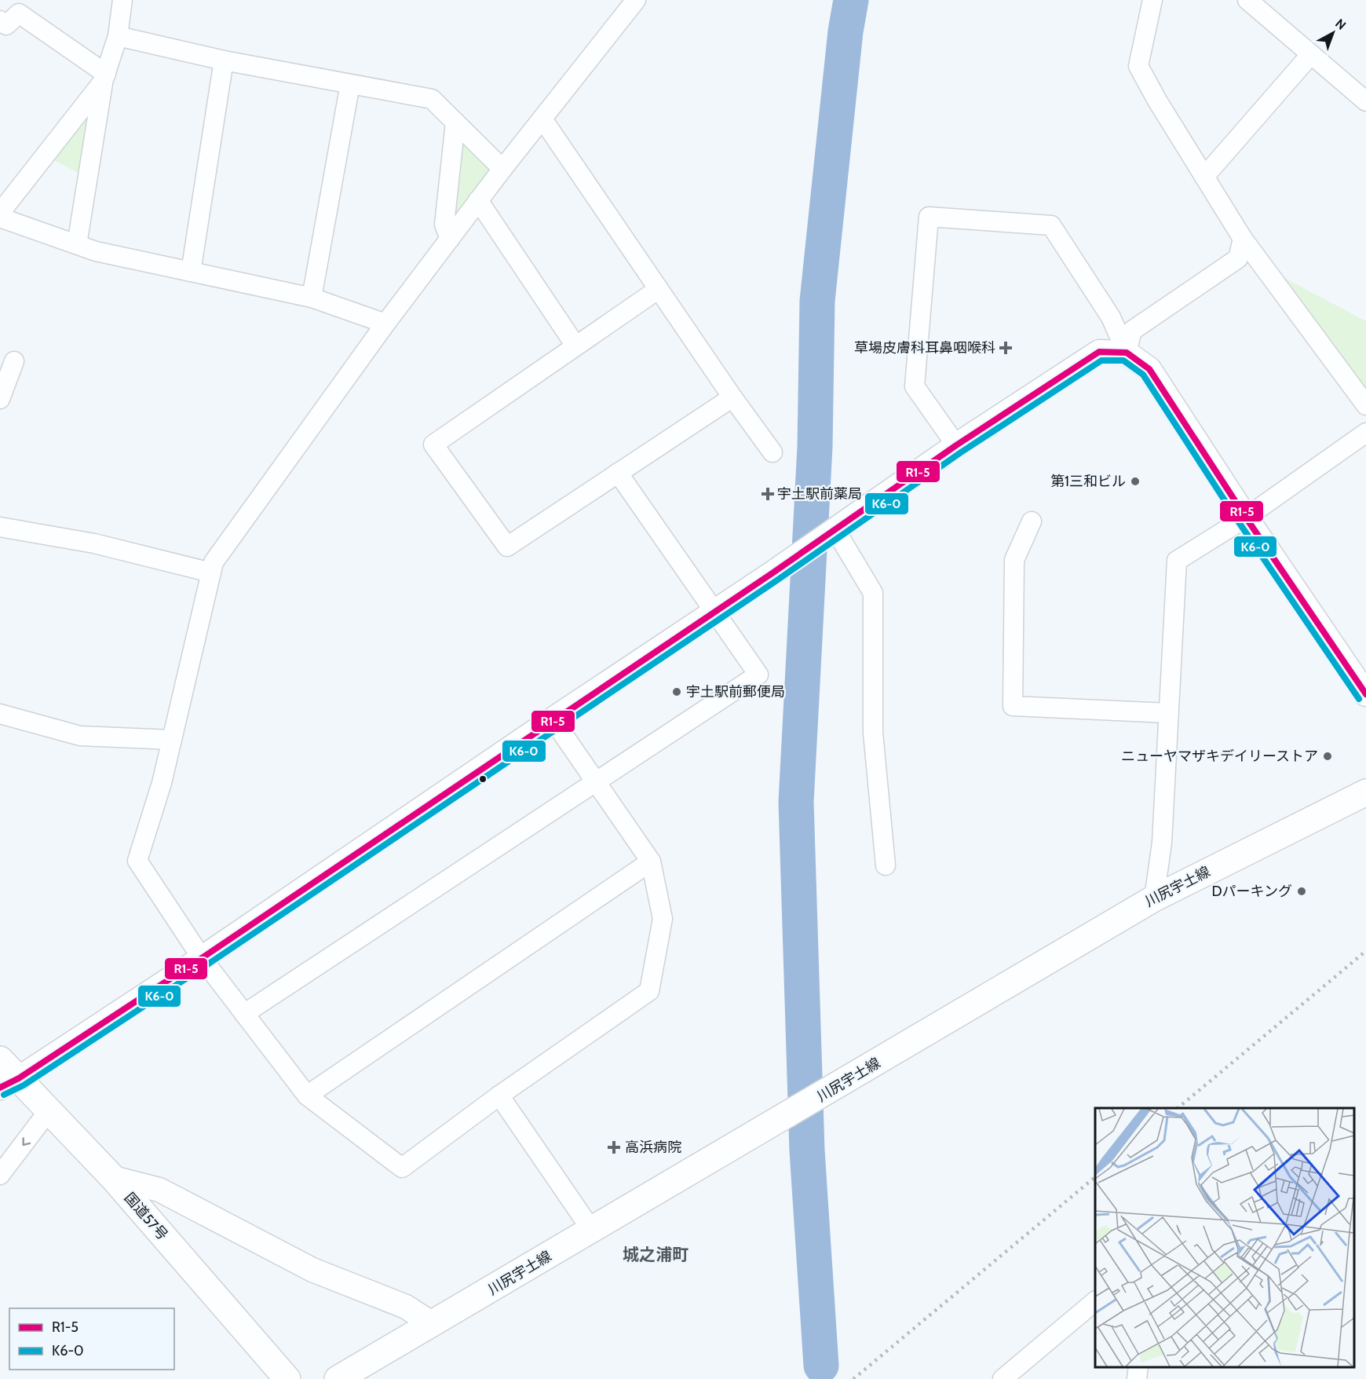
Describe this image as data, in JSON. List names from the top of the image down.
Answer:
{
  "streets": {
    "main road": ["川尻宇土線", "国道57号"]
  },
  "districts": ["城之浦町"],
  "places": {
    "health": ["草場皮膚科耳鼻咽喉科", "宇土駅前薬局", "高浜病院"],
    "other": [
      "第1三和ビル",
      "宇土駅前郵便局",
      "ニューヤマザキデイリーストア",
      "Dパーキング"
    ]
  },
  "lines": ["transit line R1-5", "transit line K6-0"],
  "legend": ["R1-5", "K6-0"],
  "north": "top right"
}
